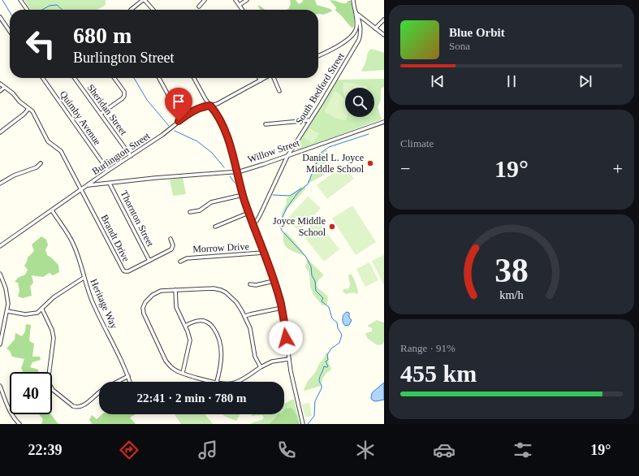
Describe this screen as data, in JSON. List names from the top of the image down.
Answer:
{
  "streets": {
    "street": [
      "South Bedford Street",
      "Sheridan Street",
      "Quimby Avenue",
      "Willow Street",
      "Burlington Street",
      "Thornton Street",
      "Brandt Drive",
      "Morrow Drive",
      "Heritage Way"
    ]
  },
  "crossings": [
    ["South Bedford Street", "Willow Street"],
    ["Sheridan Street", "Burlington Street"],
    ["Quimby Avenue", "Burlington Street"],
    ["Willow Street", "Burlington Street"],
    ["Willow Street", "Thornton Street"],
    ["Burlington Street", "Brandt Drive"],
    ["Burlington Street", "Heritage Way"],
    ["Thornton Street", "Brandt Drive"]
  ],
  "places": ["Daniel L. Joyce Middle School", "Joyce Middle School"],
  "page": {
    "turn": ["680 m", "Burlington Street"],
    "song": ["Blue Orbit", "Sona"],
    "tile": [
      "Climate",
      ["Range · 91%", "455 km"]
    ],
    "heat": ["−", "19°", "+"],
    "limit": "40",
    "trip": "22:41 · 2 min · 780 m",
    "tabs": ["22:39", "19°"],
    "gauge": ["38", "km/h"]
  }
}
